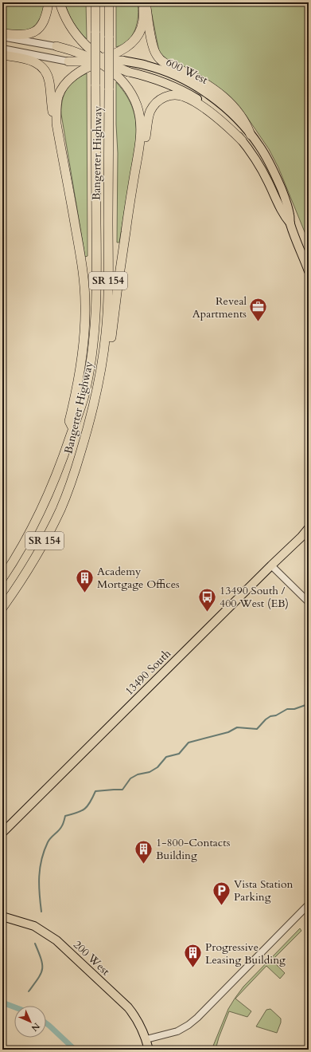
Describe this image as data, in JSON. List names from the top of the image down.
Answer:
{
  "streets": {
    "highway": ["Bangerter Highway", "SR 154"],
    "main road": ["600 West", "13490 South", "200 West"]
  },
  "places": {
    "office": ["Reveal Apartments"],
    "building": ["Academy Mortgage Offices", "1-800-Contacts Building", "Progressive Leasing Building"],
    "bus stop": ["13490 South / 400 West (EB)"],
    "parking": ["Vista Station Parking"]
  },
  "north": "bottom right"
}
